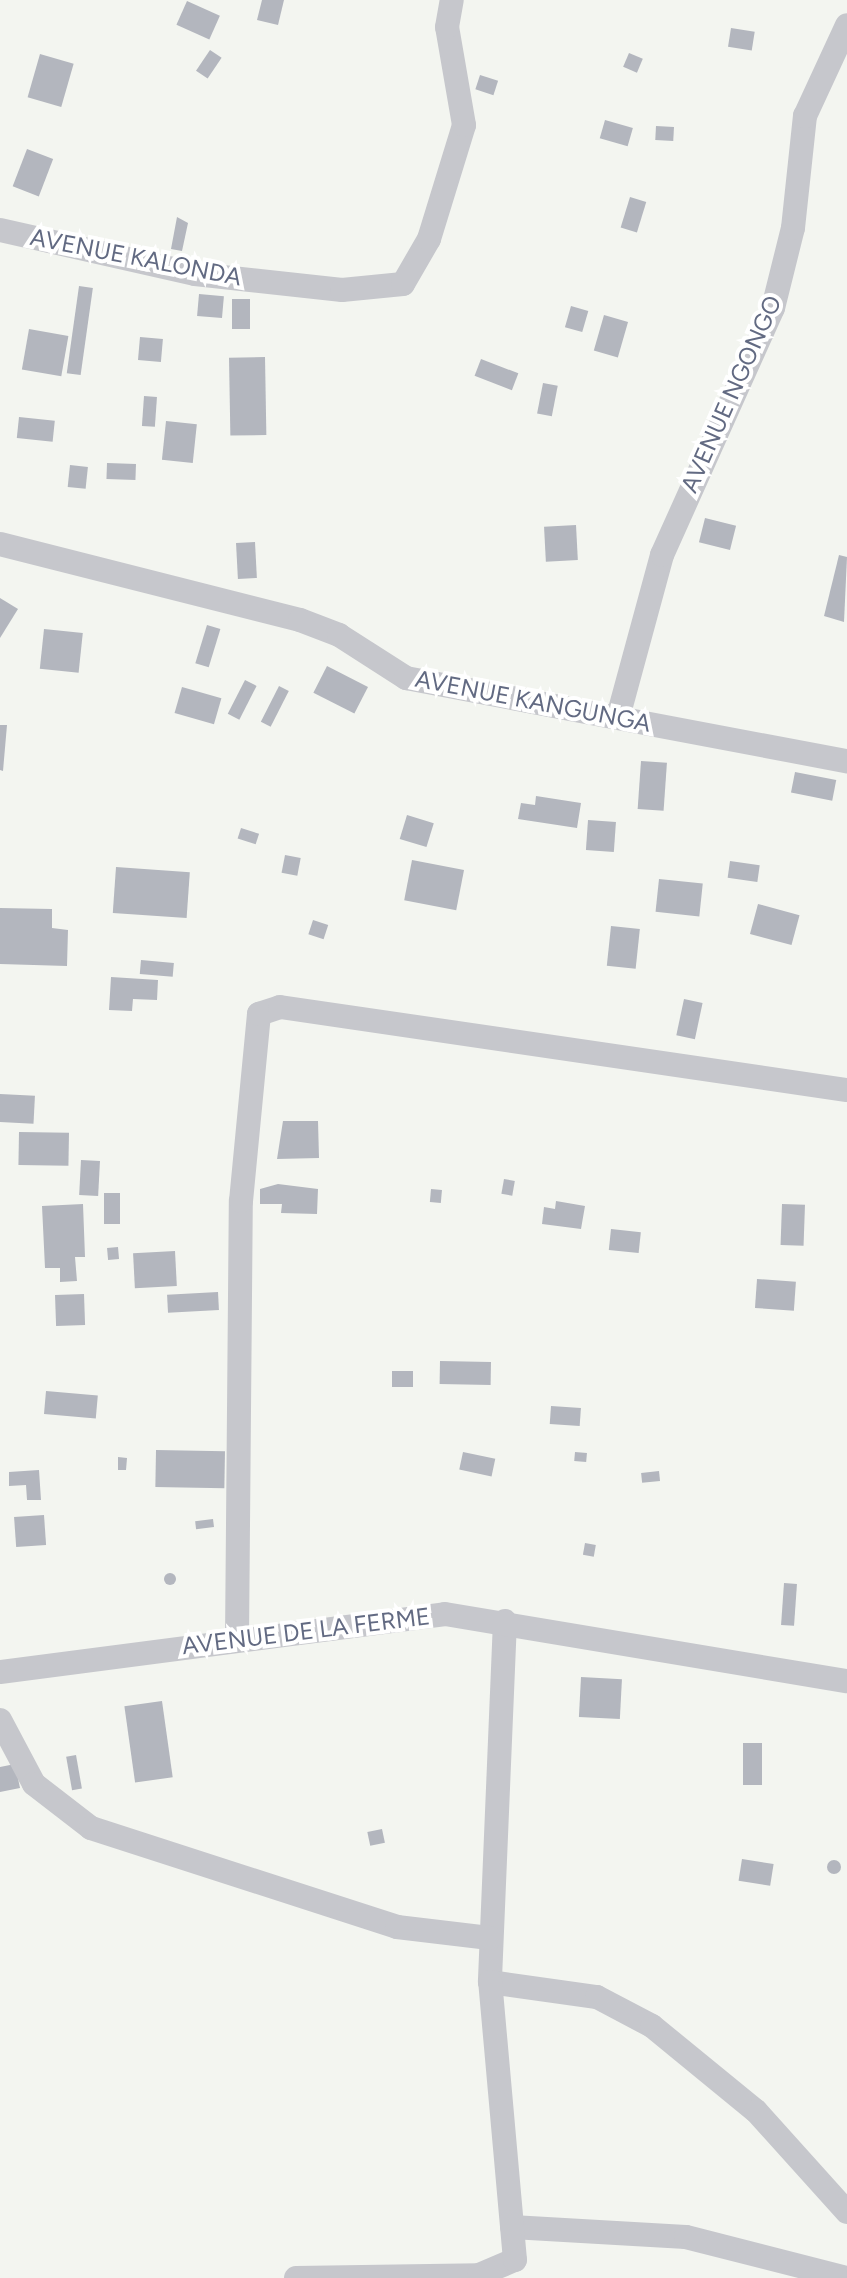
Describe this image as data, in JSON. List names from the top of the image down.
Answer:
{
  "streets": {
    "street": [
      "AVENUE KALONDA",
      "AVENUE NGONGO",
      "AVENUE KANGUNGA",
      "AVENUE DE LA FERME"
    ]
  },
  "crossings": [
    ["AVENUE NGONGO", "AVENUE KANGUNGA"]
  ]
}
